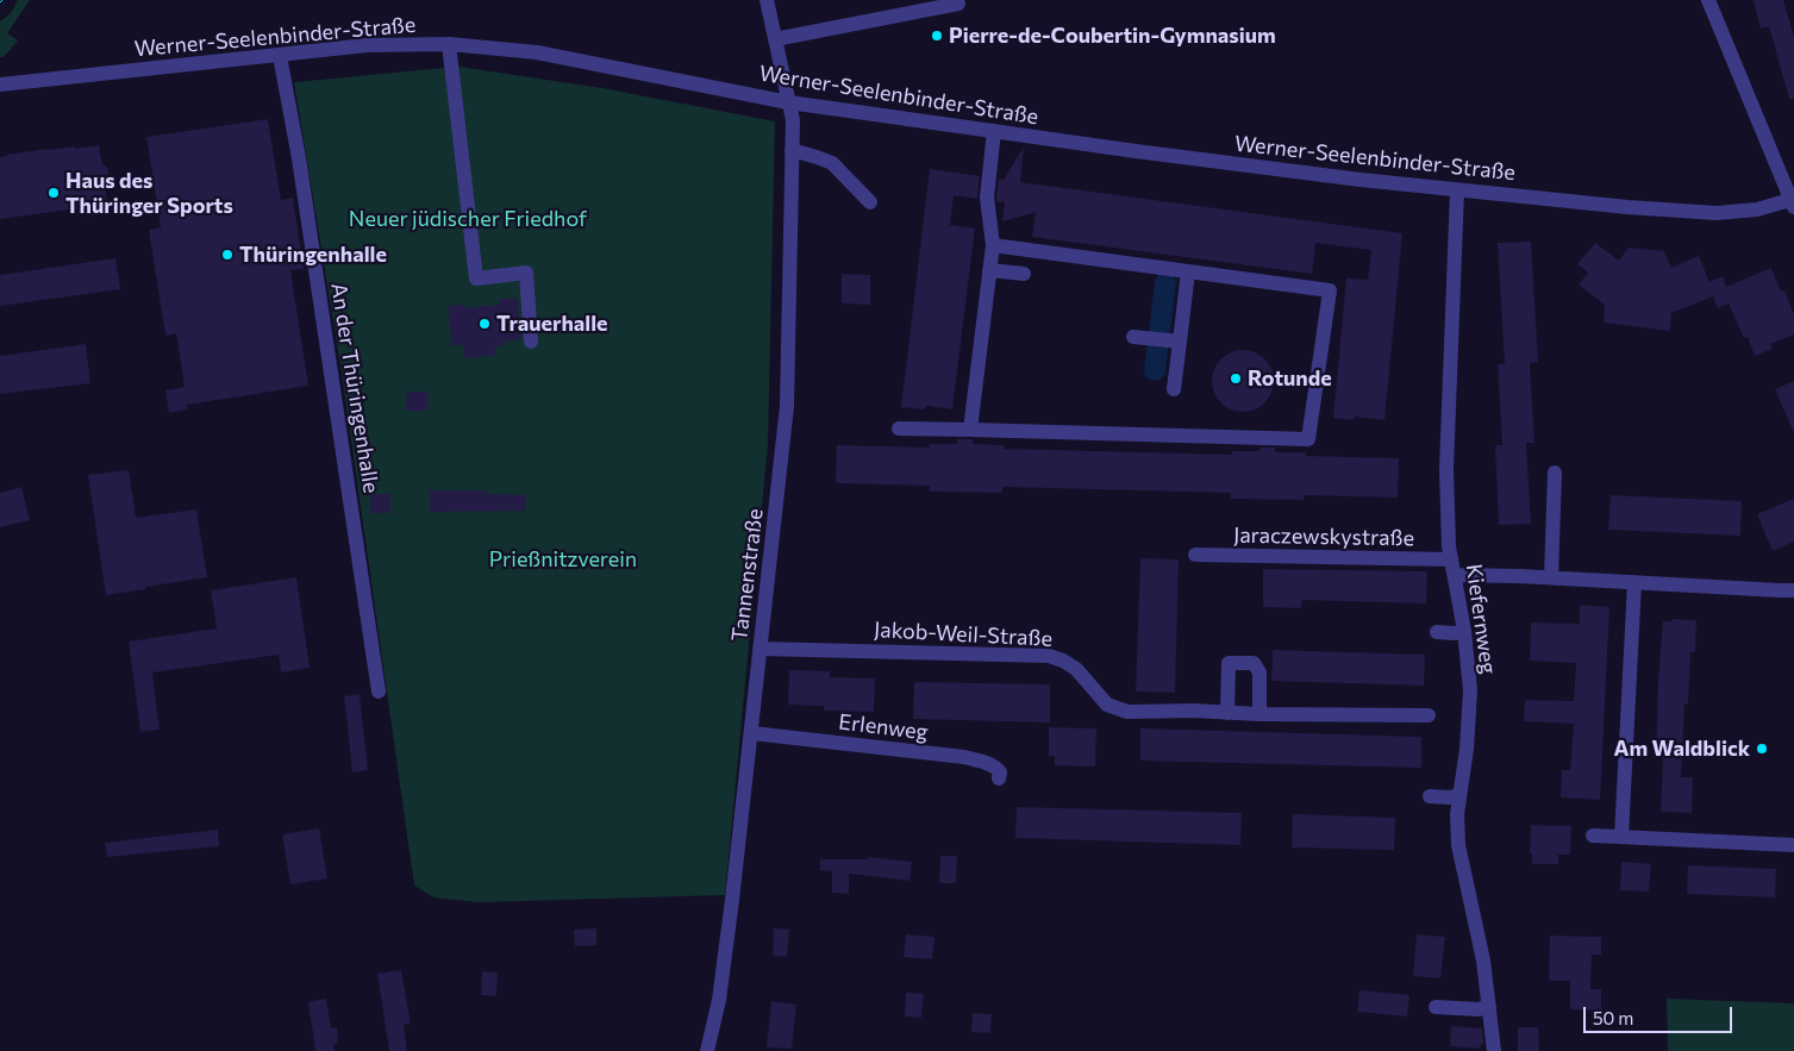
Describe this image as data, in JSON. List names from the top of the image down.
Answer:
{
  "streets": {
    "street": [
      "Werner-Seelenbinder-Straße",
      "An der Thüringenhalle",
      "Jaraczewskystraße",
      "Tannenstraße",
      "Kiefernweg",
      "Jakob-Weil-Straße",
      "Erlenweg"
    ]
  },
  "crossings": [
    ["Werner-Seelenbinder-Straße", "An der Thüringenhalle"],
    ["Werner-Seelenbinder-Straße", "Tannenstraße"],
    ["Werner-Seelenbinder-Straße", "Kiefernweg"],
    ["Jaraczewskystraße", "Kiefernweg"],
    ["Tannenstraße", "Jakob-Weil-Straße"],
    ["Tannenstraße", "Erlenweg"]
  ],
  "parks": ["Neuer jüdischer Friedhof", "Prießnitzverein"],
  "places": [
    "Pierre-de-Coubertin-Gymnasium",
    "Haus des Thüringer Sports",
    "Thüringenhalle",
    "Trauerhalle",
    "Rotunde",
    "Am Waldblick"
  ],
  "scale_bar": "50 m"
}
